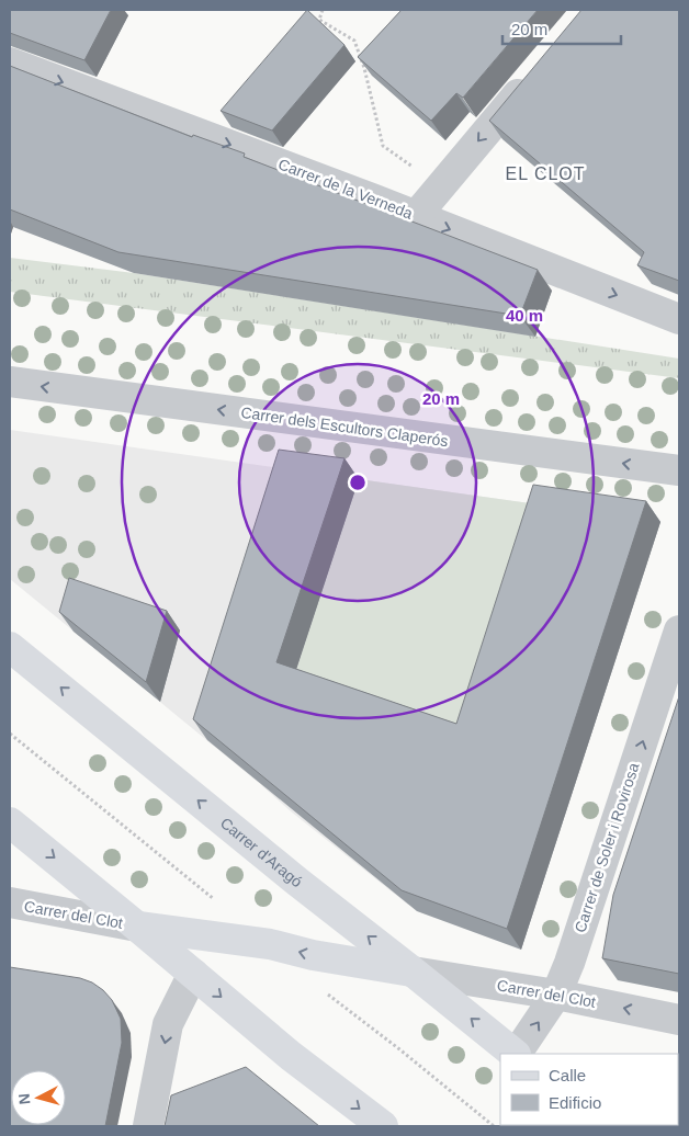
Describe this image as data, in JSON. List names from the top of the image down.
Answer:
{
  "streets": {
    "street": [
      "Carrer de la Verneda",
      "Carrer dels Escultors Claperós",
      "Carrer de Soler i Rovirosa",
      "Carrer d'Aragó",
      "Carrer del Clot"
    ]
  },
  "crossings": [
    ["Carrer de Soler i Rovirosa", "Carrer del Clot"],
    ["Carrer d'Aragó", "Carrer del Clot"]
  ],
  "one_way": ["Carrer de la Verneda", "Carrer dels Escultors Claperós", "Carrer de Soler i Rovirosa"],
  "districts": ["EL CLOT"],
  "legend": ["Calle", "Edificio"],
  "scale_bar": "20 m",
  "north": "left",
  "rings": ["40 m", "20 m"]
}
